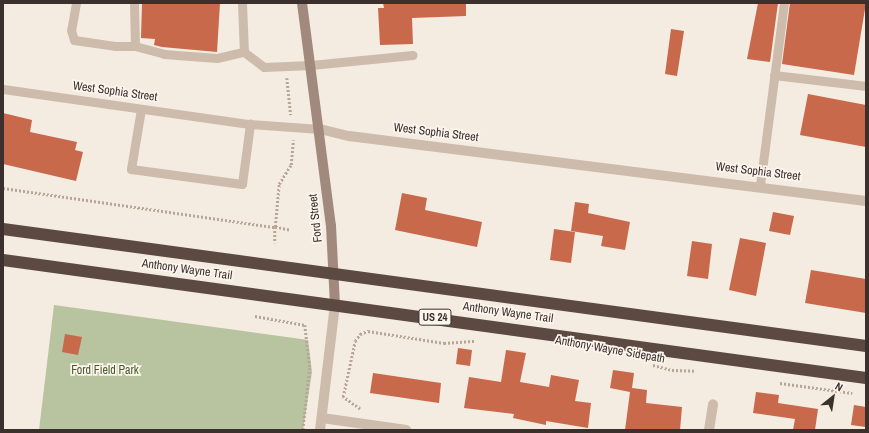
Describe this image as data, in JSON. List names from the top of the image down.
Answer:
{
  "streets": {
    "highway": ["Anthony Wayne Trail", "US 24"],
    "main road": ["Ford Street"],
    "street": ["West Sophia Street"],
    "path": ["Anthony Wayne Sidepath"]
  },
  "crossings": [
    ["West Sophia Street", "Ford Street"],
    ["Ford Street", "Anthony Wayne Trail"]
  ],
  "parks": ["Ford Field Park"],
  "north": "top right"
}
